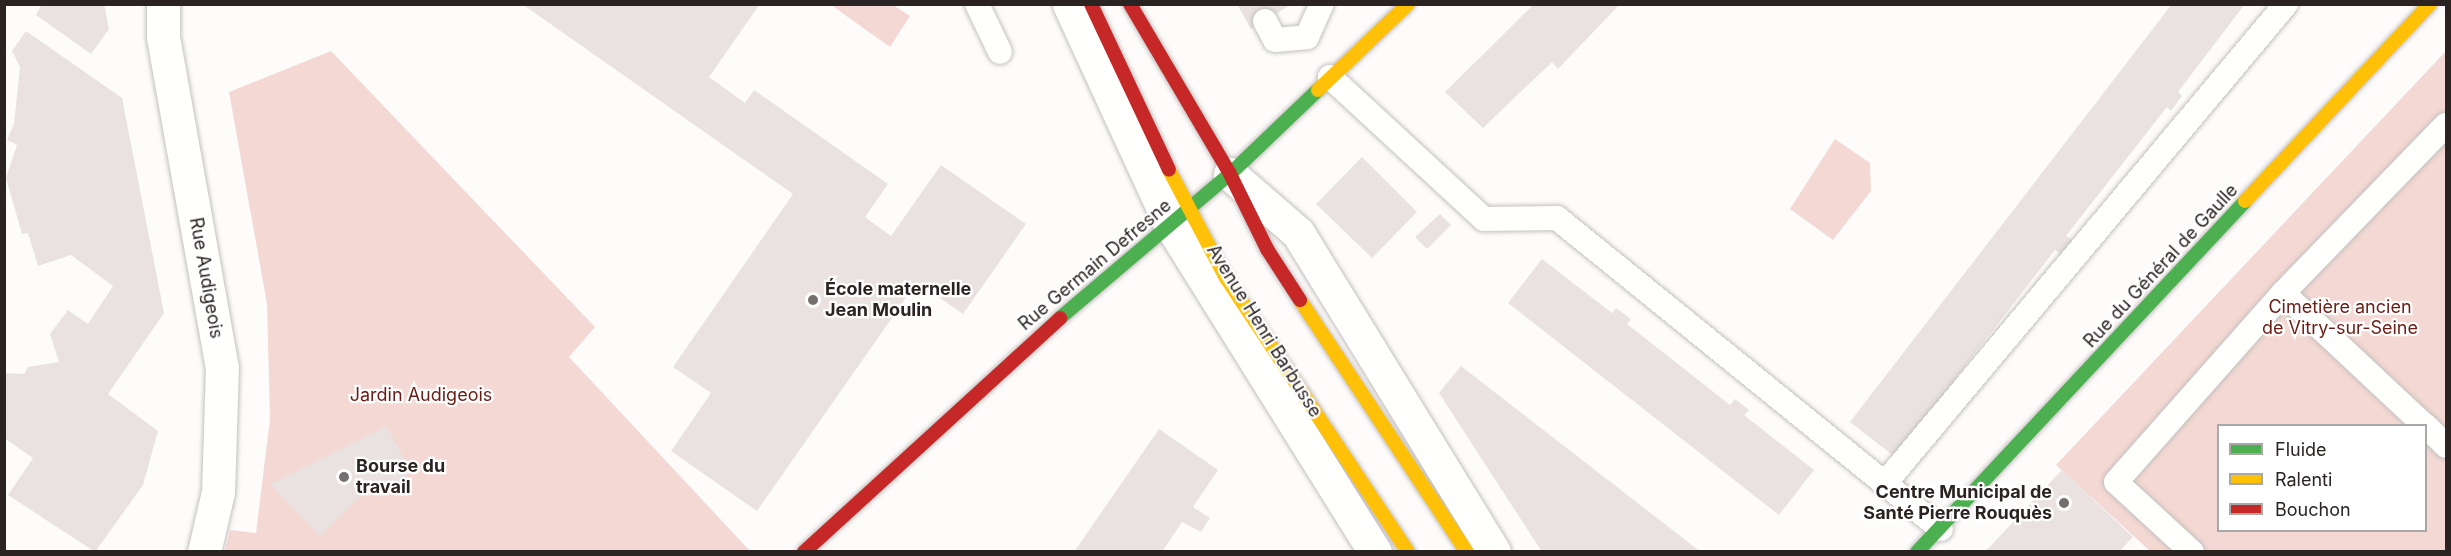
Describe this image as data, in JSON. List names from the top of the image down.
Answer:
{
  "streets": {
    "street": [
      "Rue Germain Defresne",
      "Rue du Général de Gaulle",
      "Rue Audigeois",
      "Avenue Henri Barbusse"
    ]
  },
  "crossings": [
    ["Rue Germain Defresne", "Avenue Henri Barbusse"]
  ],
  "parks": ["Cimetière ancien de Vitry-sur-Seine", "Jardin Audigeois"],
  "places": ["École maternelle Jean Moulin", "Bourse du travail", "Centre Municipal de Santé Pierre Rouquès"],
  "legend": ["Fluide", "Ralenti", "Bouchon"]
}
